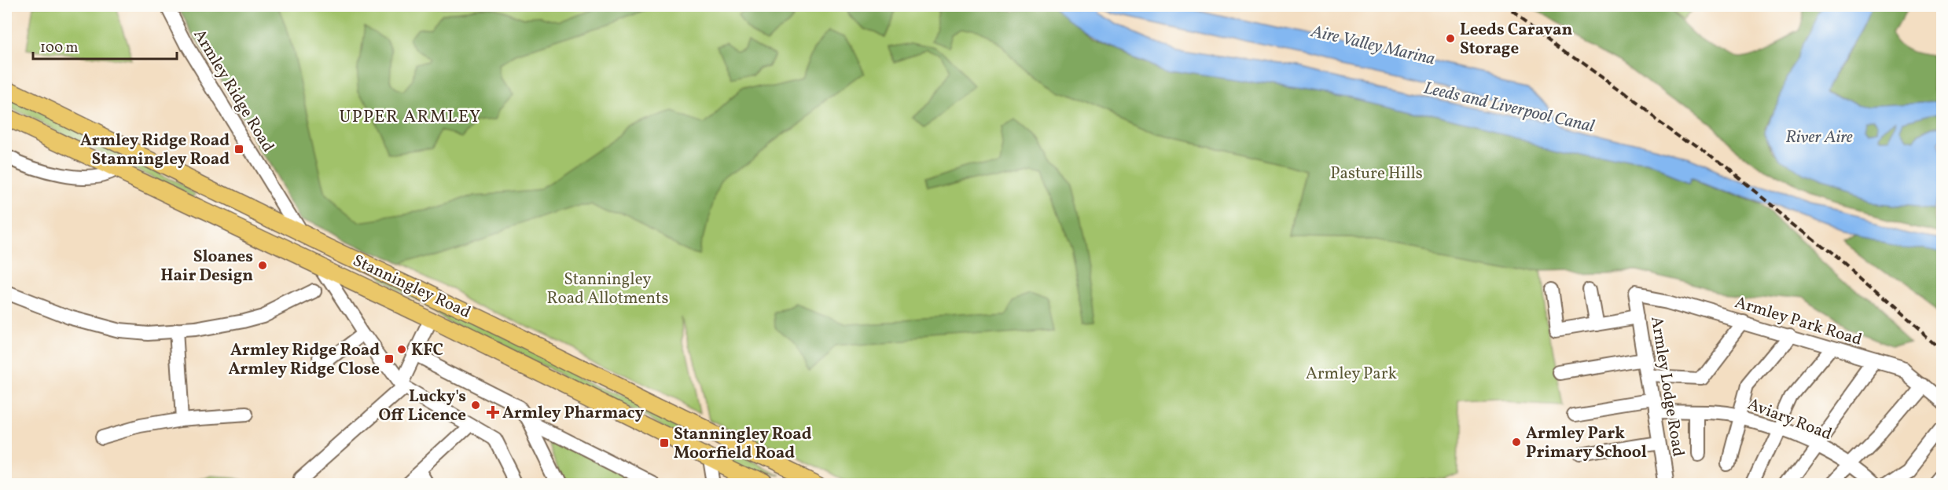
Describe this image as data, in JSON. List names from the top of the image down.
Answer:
{
  "streets": {
    "main road": ["Stanningley Road"],
    "street": [
      "Armley Ridge Road",
      "Armley Park Road",
      "Armley Lodge Road",
      "Aviary Road"
    ]
  },
  "crossings": [
    ["Armley Ridge Road", "Stanningley Road"],
    ["Armley Park Road", "Armley Lodge Road"],
    ["Armley Lodge Road", "Aviary Road"]
  ],
  "districts": ["UPPER ARMLEY"],
  "water": ["Aire Valley Marina", "Leeds and Liverpool Canal", "River Aire"],
  "parks": ["Pasture Hills", "Stanningley Road Allotments", "Armley Park"],
  "places": {
    "other": [
      "Leeds Caravan Storage",
      "Sloanes Hair Design",
      "KFC",
      "Lucky's Off Licence",
      "Armley Park Primary School"
    ],
    "transit": ["Armley Ridge Road Stanningley Road", "Armley Ridge Road Armley Ridge Close", "Stanningley Road Moorfield Road"],
    "health": ["Armley Pharmacy"]
  },
  "scale_bar": "100 m"
}
